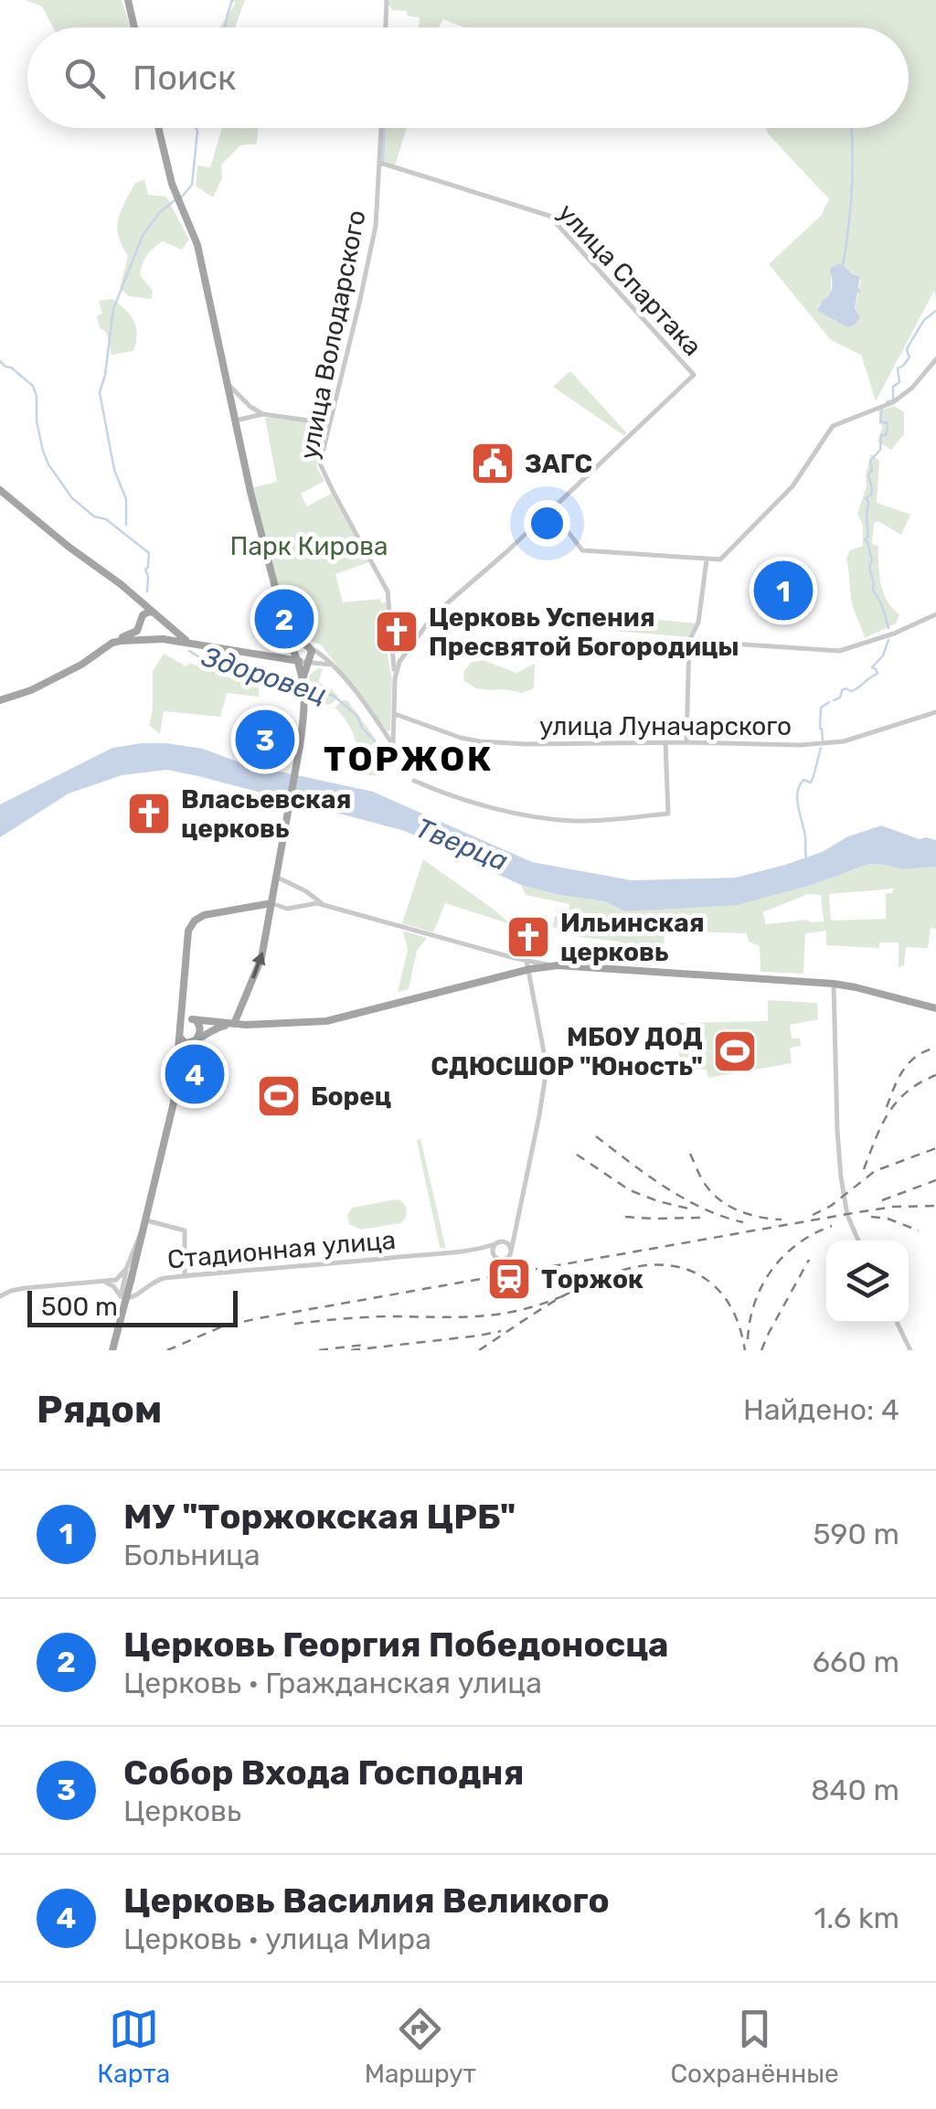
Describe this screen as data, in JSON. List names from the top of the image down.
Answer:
{
  "streets": {
    "street": [
      "улица Спартака",
      "улица Володарского",
      "улица Луначарского",
      "Стадионная улица"
    ]
  },
  "crossings": [
    ["улица Спартака", "улица Володарского"]
  ],
  "districts": ["ТОРЖОК"],
  "water": ["Здоровец", "Тверца"],
  "parks": ["Парк Кирова"],
  "places": {
    "public building": ["ЗАГС"],
    "church": ["Церковь Успения Пресвятой Богородицы", "Власьевская церковь", "Ильинская церковь"],
    "sports": ["МБОУ ДОД СДЮСШОР \"Юность\"", "Борец"],
    "station": ["Торжок"]
  },
  "scale_bar": "500 m",
  "page": {
    "search": "Поиск",
    "pins": [
      "1",
      "2",
      "3",
      "4"
    ],
    "scale": "500 m",
    "heading": ["Рядом", "Найдено: 4"],
    "list": [
      {
        "mark": "1",
        "name": "МУ \"Торжокская ЦРБ\"",
        "note": "Больница",
        "value": "590 m"
      },
      {
        "mark": "2",
        "name": "Церковь Георгия Победоносца",
        "note": "Церковь · Гражданская улица",
        "value": "660 m"
      },
      {
        "mark": "3",
        "name": "Собор Входа Господня",
        "note": "Церковь",
        "value": "840 m"
      },
      {
        "mark": "4",
        "name": "Церковь Василия Великого",
        "note": "Церковь · улица Мира",
        "value": "1.6 km"
      }
    ],
    "nav": ["Карта", "Маршрут", "Сохранённые"]
  }
}
